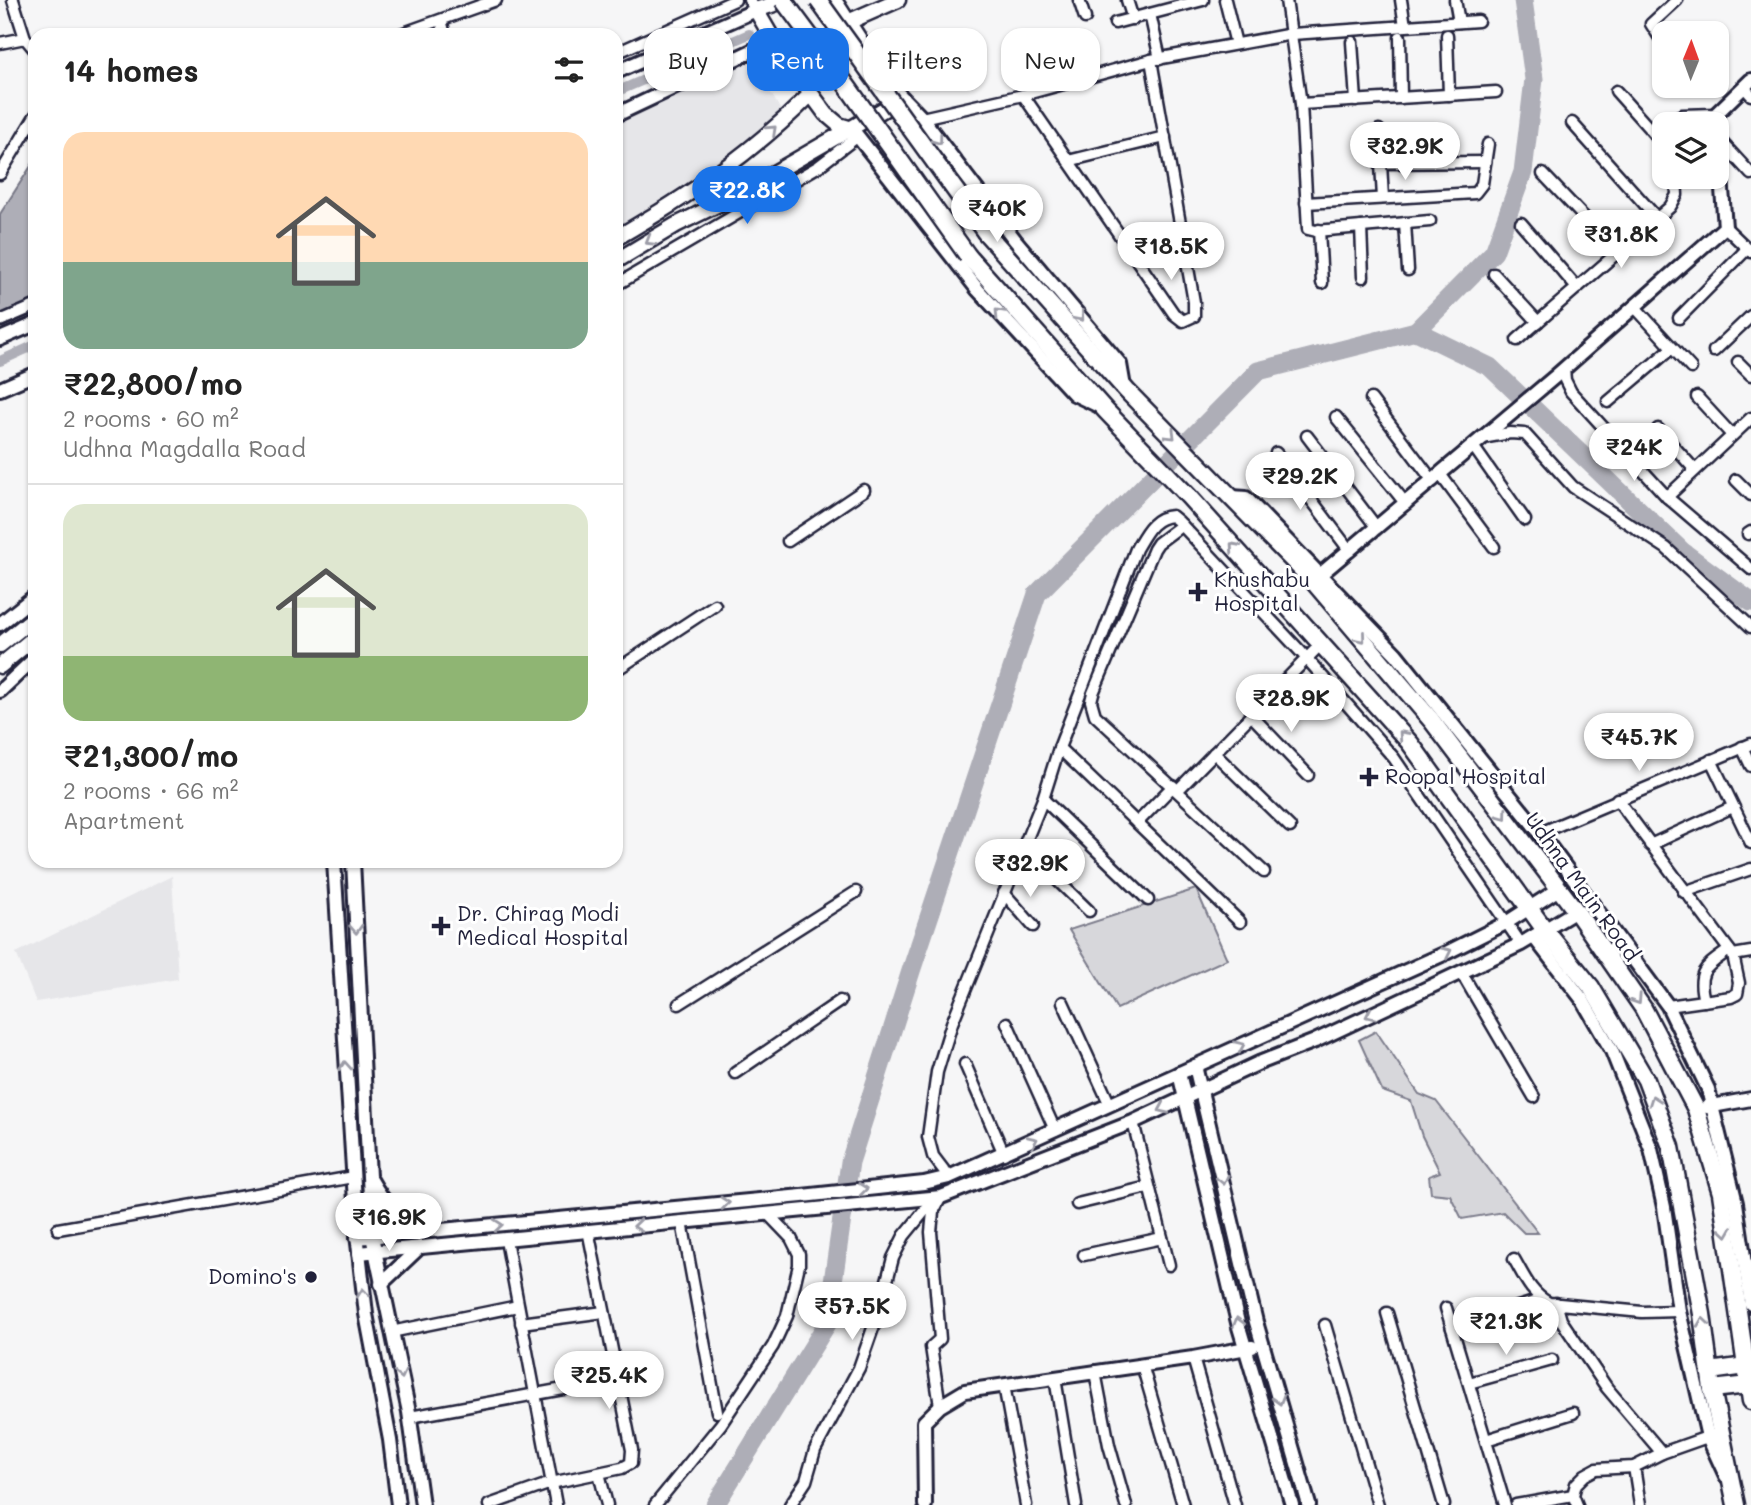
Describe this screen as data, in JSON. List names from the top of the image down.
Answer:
{
  "streets": {
    "highway": ["Udhna Main Road"]
  },
  "places": {
    "health": ["Khushabu Hospital", "Roopal Hospital", "Dr. Chirag Modi Medical Hospital"],
    "other": ["Domino's"]
  },
  "north": "top",
  "page": {
    "chip": [
      "Buy",
      "Rent",
      "Filters",
      "New"
    ],
    "heading": "14 homes",
    "list": [
      {
        "name": "₹22,800/mo",
        "note": "2 rooms · 60 m² · Udhna Magdalla Road"
      },
      {
        "name": "₹21,300/mo",
        "note": "2 rooms · 66 m² · Apartment"
      }
    ],
    "price": [
      "₹32.9K",
      "₹22.8K",
      "₹40K",
      "₹31.8K",
      "₹18.5K",
      "₹24K",
      "₹29.2K",
      "₹28.9K",
      "₹45.7K",
      "₹32.9K",
      "₹16.9K",
      "₹57.5K",
      "₹21.3K",
      "₹25.4K"
    ]
  }
}
